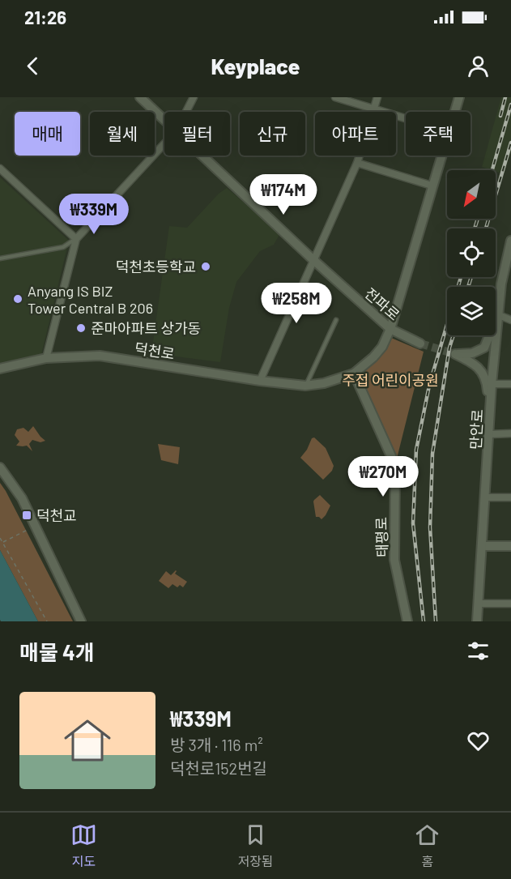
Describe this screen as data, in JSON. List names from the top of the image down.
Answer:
{
  "streets": {
    "street": [
      "전파로",
      "덕천로",
      "만안로",
      "태평로"
    ]
  },
  "crossings": [
    ["전파로", "덕천로"],
    ["덕천로", "태평로"]
  ],
  "parks": ["주접 어린이공원"],
  "places": {
    "other": ["덕천초등학교", "Anyang IS BIZ Tower Central B 206", "준마아파트 상가동"],
    "transit": ["덕천교"]
  },
  "north": "bottom left",
  "page": {
    "status": "21:26",
    "header": "Keyplace",
    "chip": [
      "매매",
      "월세",
      "필터",
      "신규",
      "아파트",
      "주택"
    ],
    "price": [
      "₩174M",
      "₩339M",
      "₩258M",
      "₩270M"
    ],
    "heading": "매물 4개",
    "list": [
      {
        "name": "₩339M",
        "note": "방 3개 · 116 m² · 덕천로152번길"
      }
    ],
    "tabs": ["지도", "저장됨", "홈"]
  }
}
